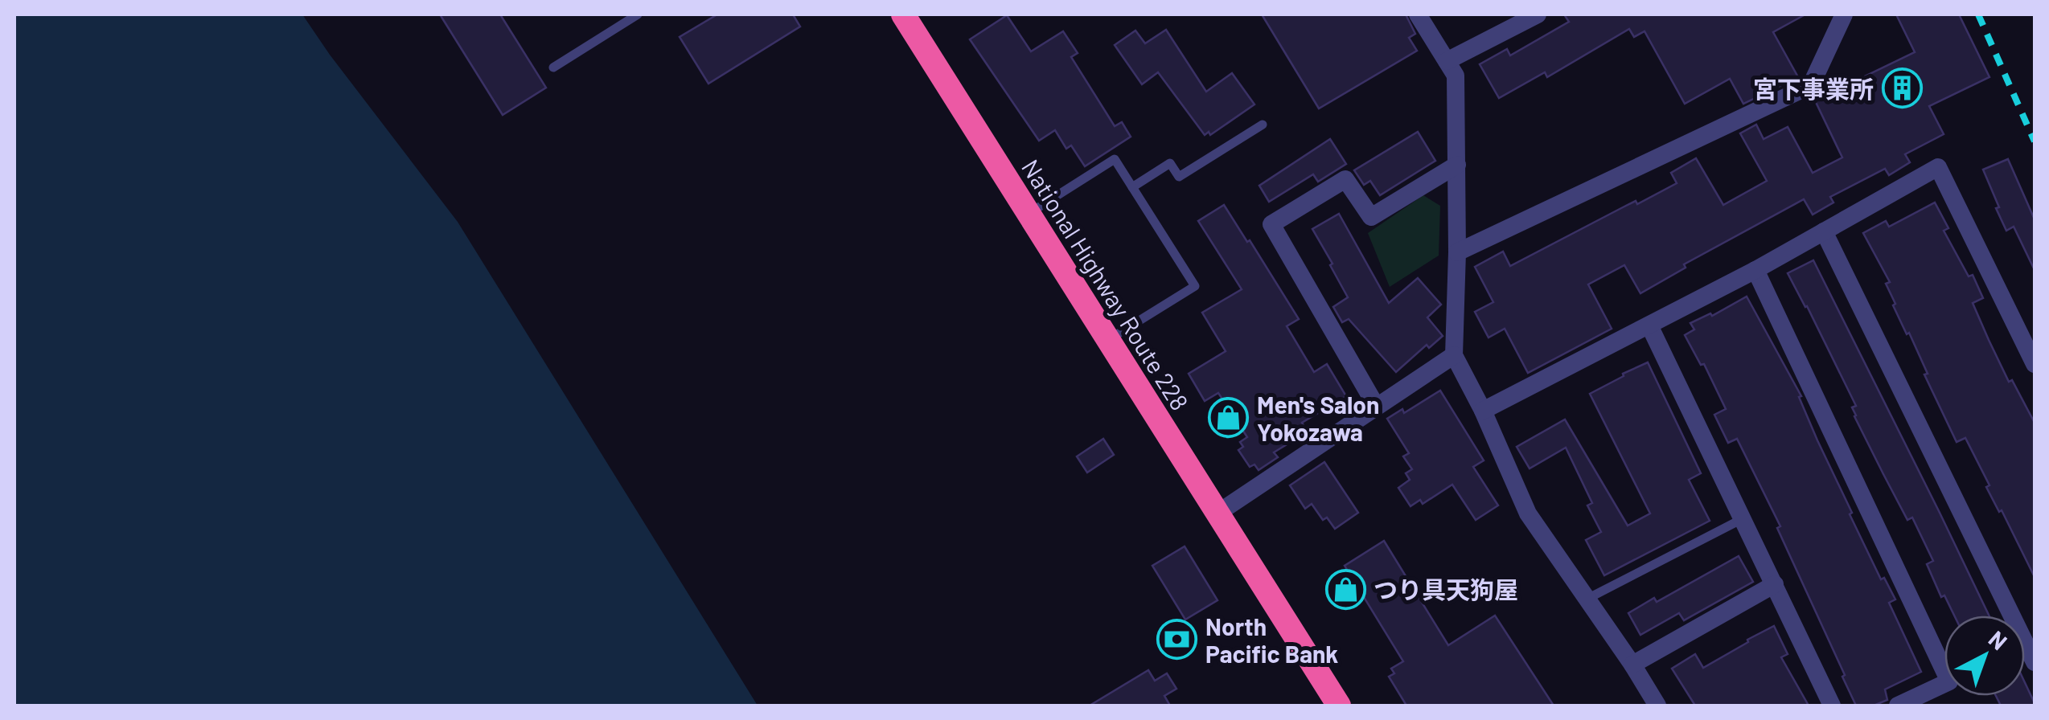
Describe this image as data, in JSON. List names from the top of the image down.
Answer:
{
  "streets": {
    "highway": ["National Highway Route 228"]
  },
  "places": {
    "building": ["宮下事業所"],
    "shop": ["Men's Salon Yokozawa", "つり具天狗屋"],
    "bank": ["North Pacific Bank"]
  },
  "north": "top right"
}
